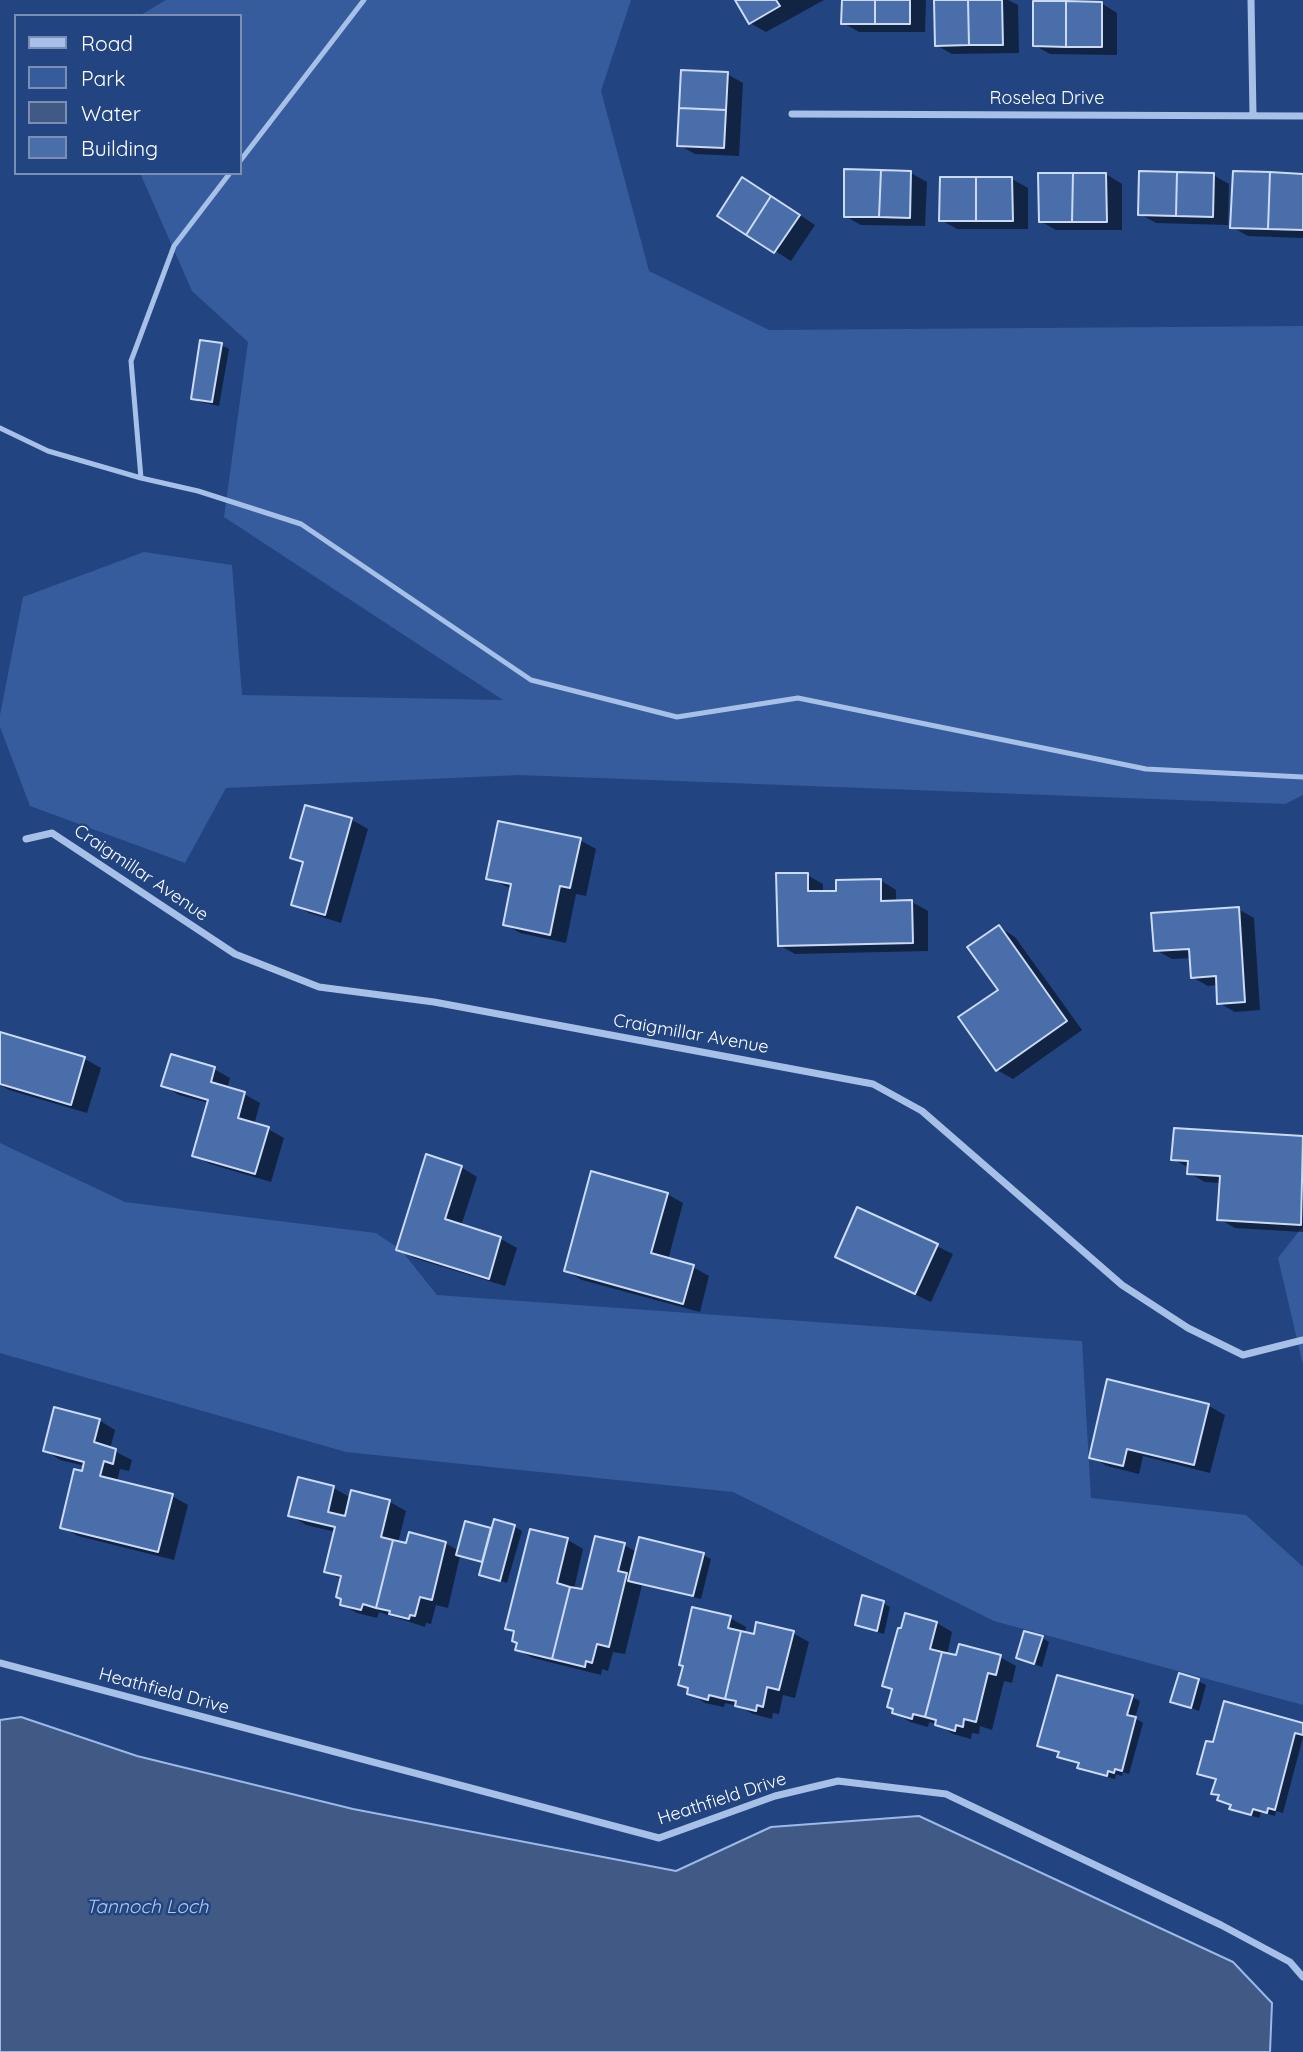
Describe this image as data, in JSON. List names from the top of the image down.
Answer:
{
  "streets": {
    "street": ["Roselea Drive", "Craigmillar Avenue", "Heathfield Drive"]
  },
  "water": ["Tannoch Loch"],
  "legend": [
    "Road",
    "Park",
    "Water",
    "Building"
  ]
}
